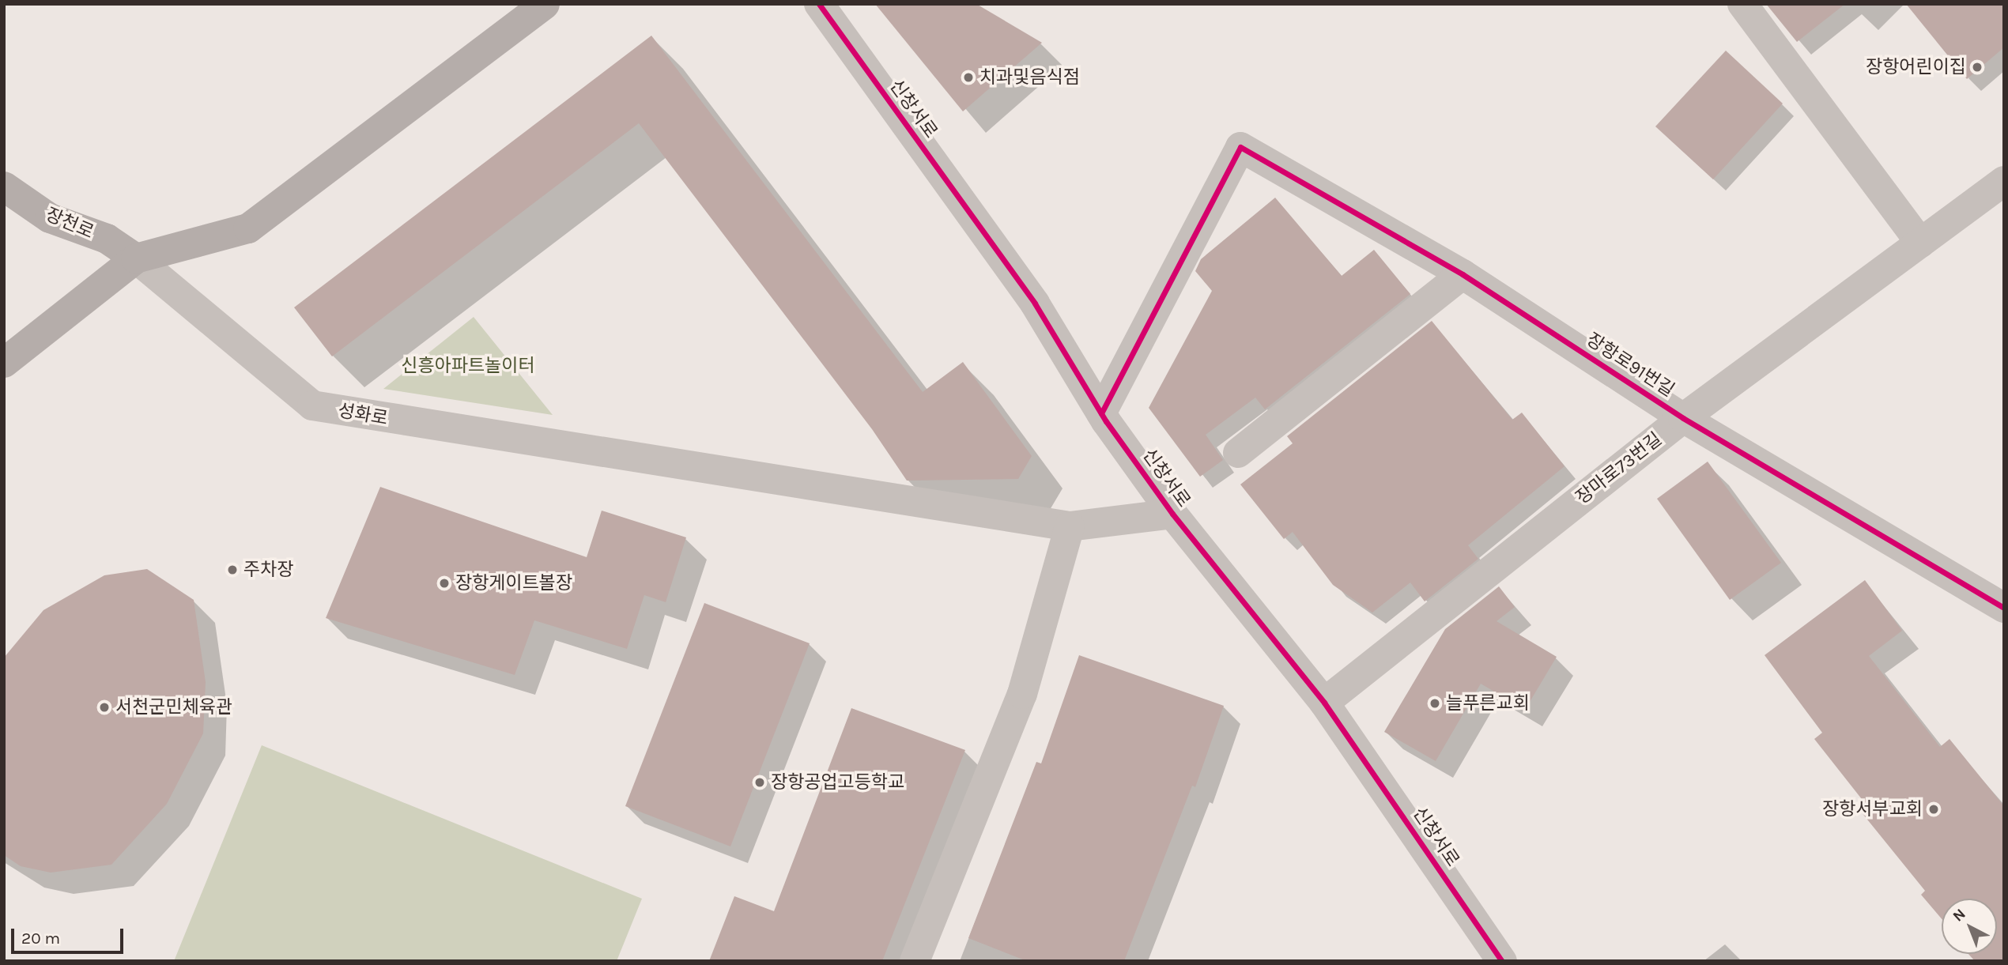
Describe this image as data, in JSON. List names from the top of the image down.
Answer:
{
  "streets": {
    "main road": ["장천로"],
    "street": [
      "신창서로",
      "장항로91번길",
      "성화로",
      "장마로73번길"
    ]
  },
  "crossings": [
    ["신창서로", "장항로91번길"],
    ["신창서로", "성화로"],
    ["신창서로", "장마로73번길"],
    ["장천로", "성화로"],
    ["장항로91번길", "장마로73번길"]
  ],
  "parks": ["신흥아파트놀이터"],
  "places": [
    "장항어린이집",
    "치과및음식점",
    "주차장",
    "장항게이트볼장",
    "늘푸른교회",
    "서천군민체육관",
    "장항공업고등학교",
    "장항서부교회"
  ],
  "scale_bar": "20 m",
  "north": "top left"
}
